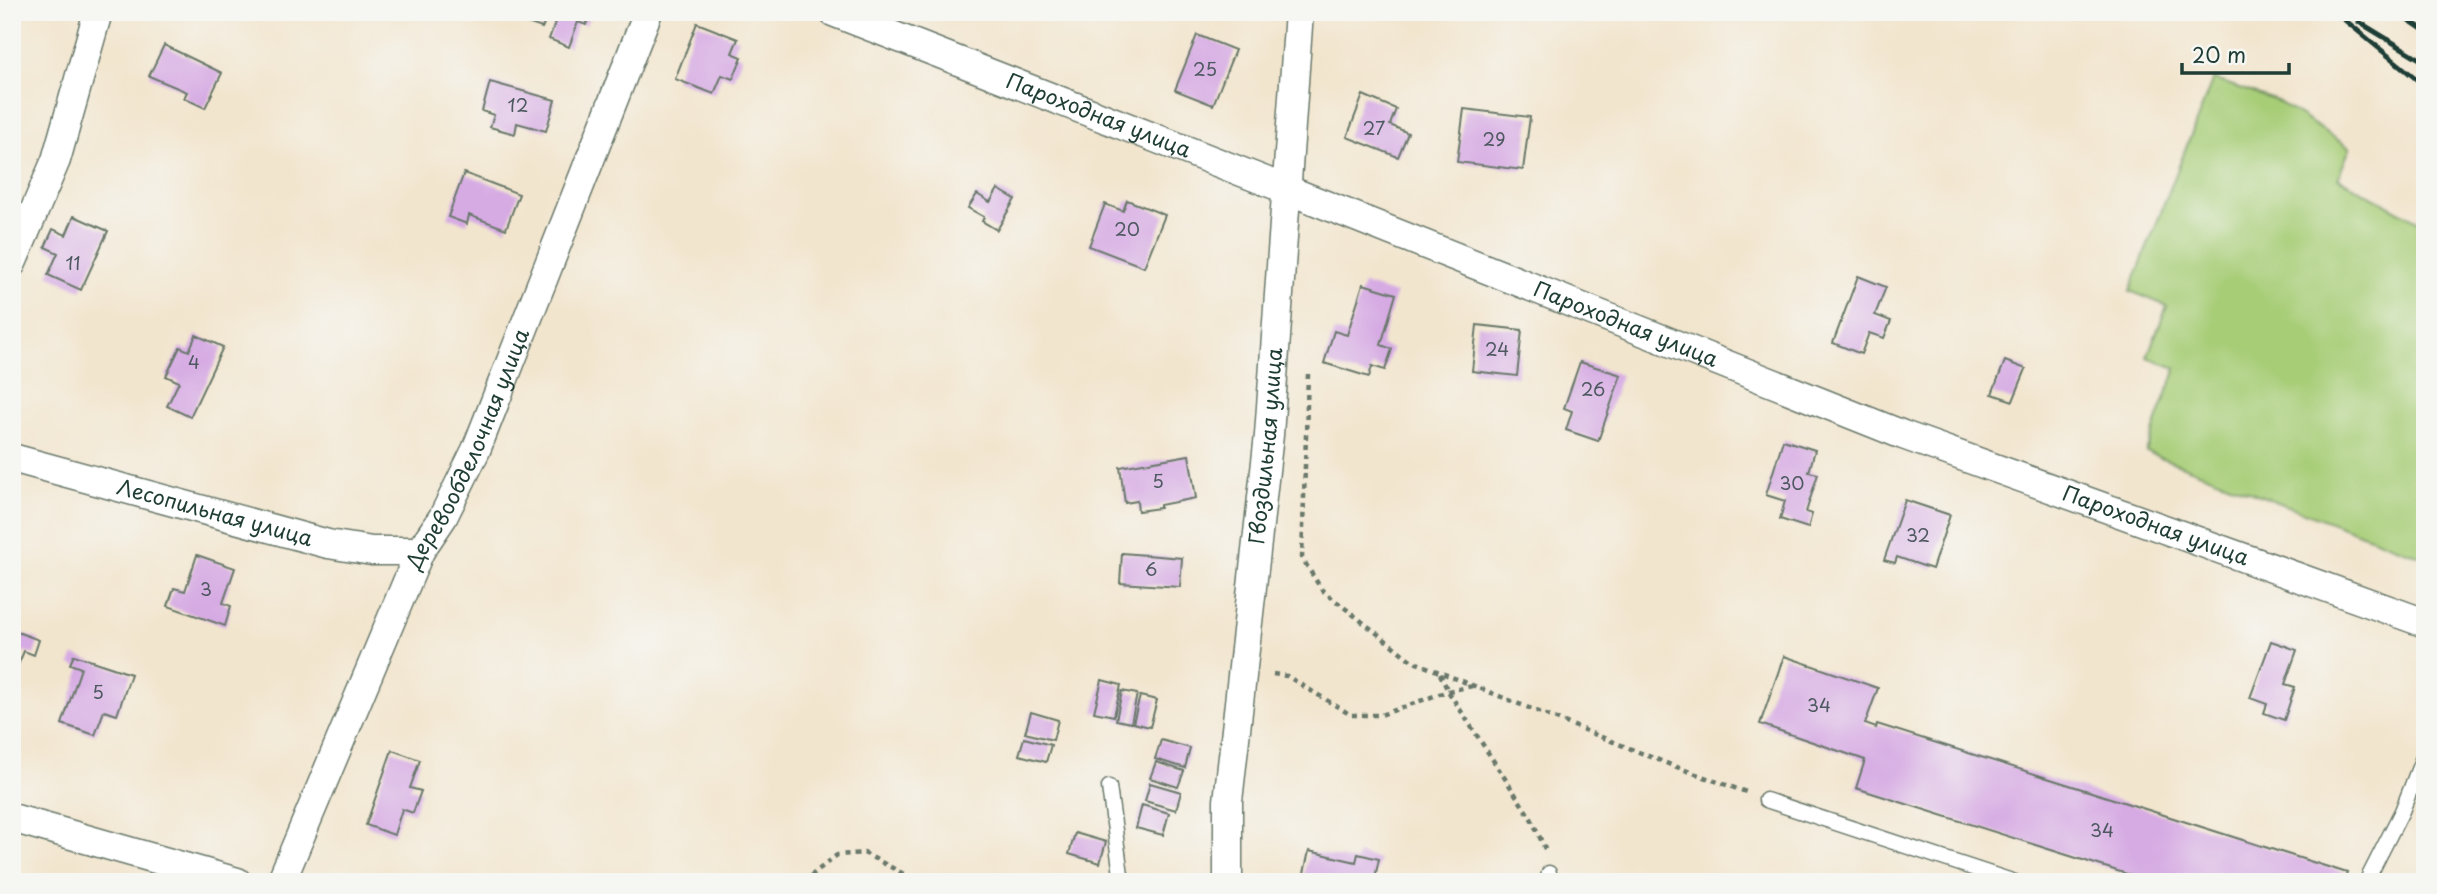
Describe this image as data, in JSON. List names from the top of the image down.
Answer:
{
  "streets": {
    "street": [
      "Пароходная улица",
      "Гвоздильная улица",
      "Деревообделочная улица",
      "Лесопильная улица"
    ]
  },
  "crossings": [
    ["Пароходная улица", "Гвоздильная улица"],
    ["Деревообделочная улица", "Лесопильная улица"]
  ],
  "house_numbers": [
    "25",
    "12",
    "27",
    "29",
    "20",
    "11",
    "24",
    "4",
    "26",
    "5",
    "30",
    "32",
    "6",
    "3",
    "5",
    "34",
    "34"
  ],
  "scale_bar": "20 m"
}
